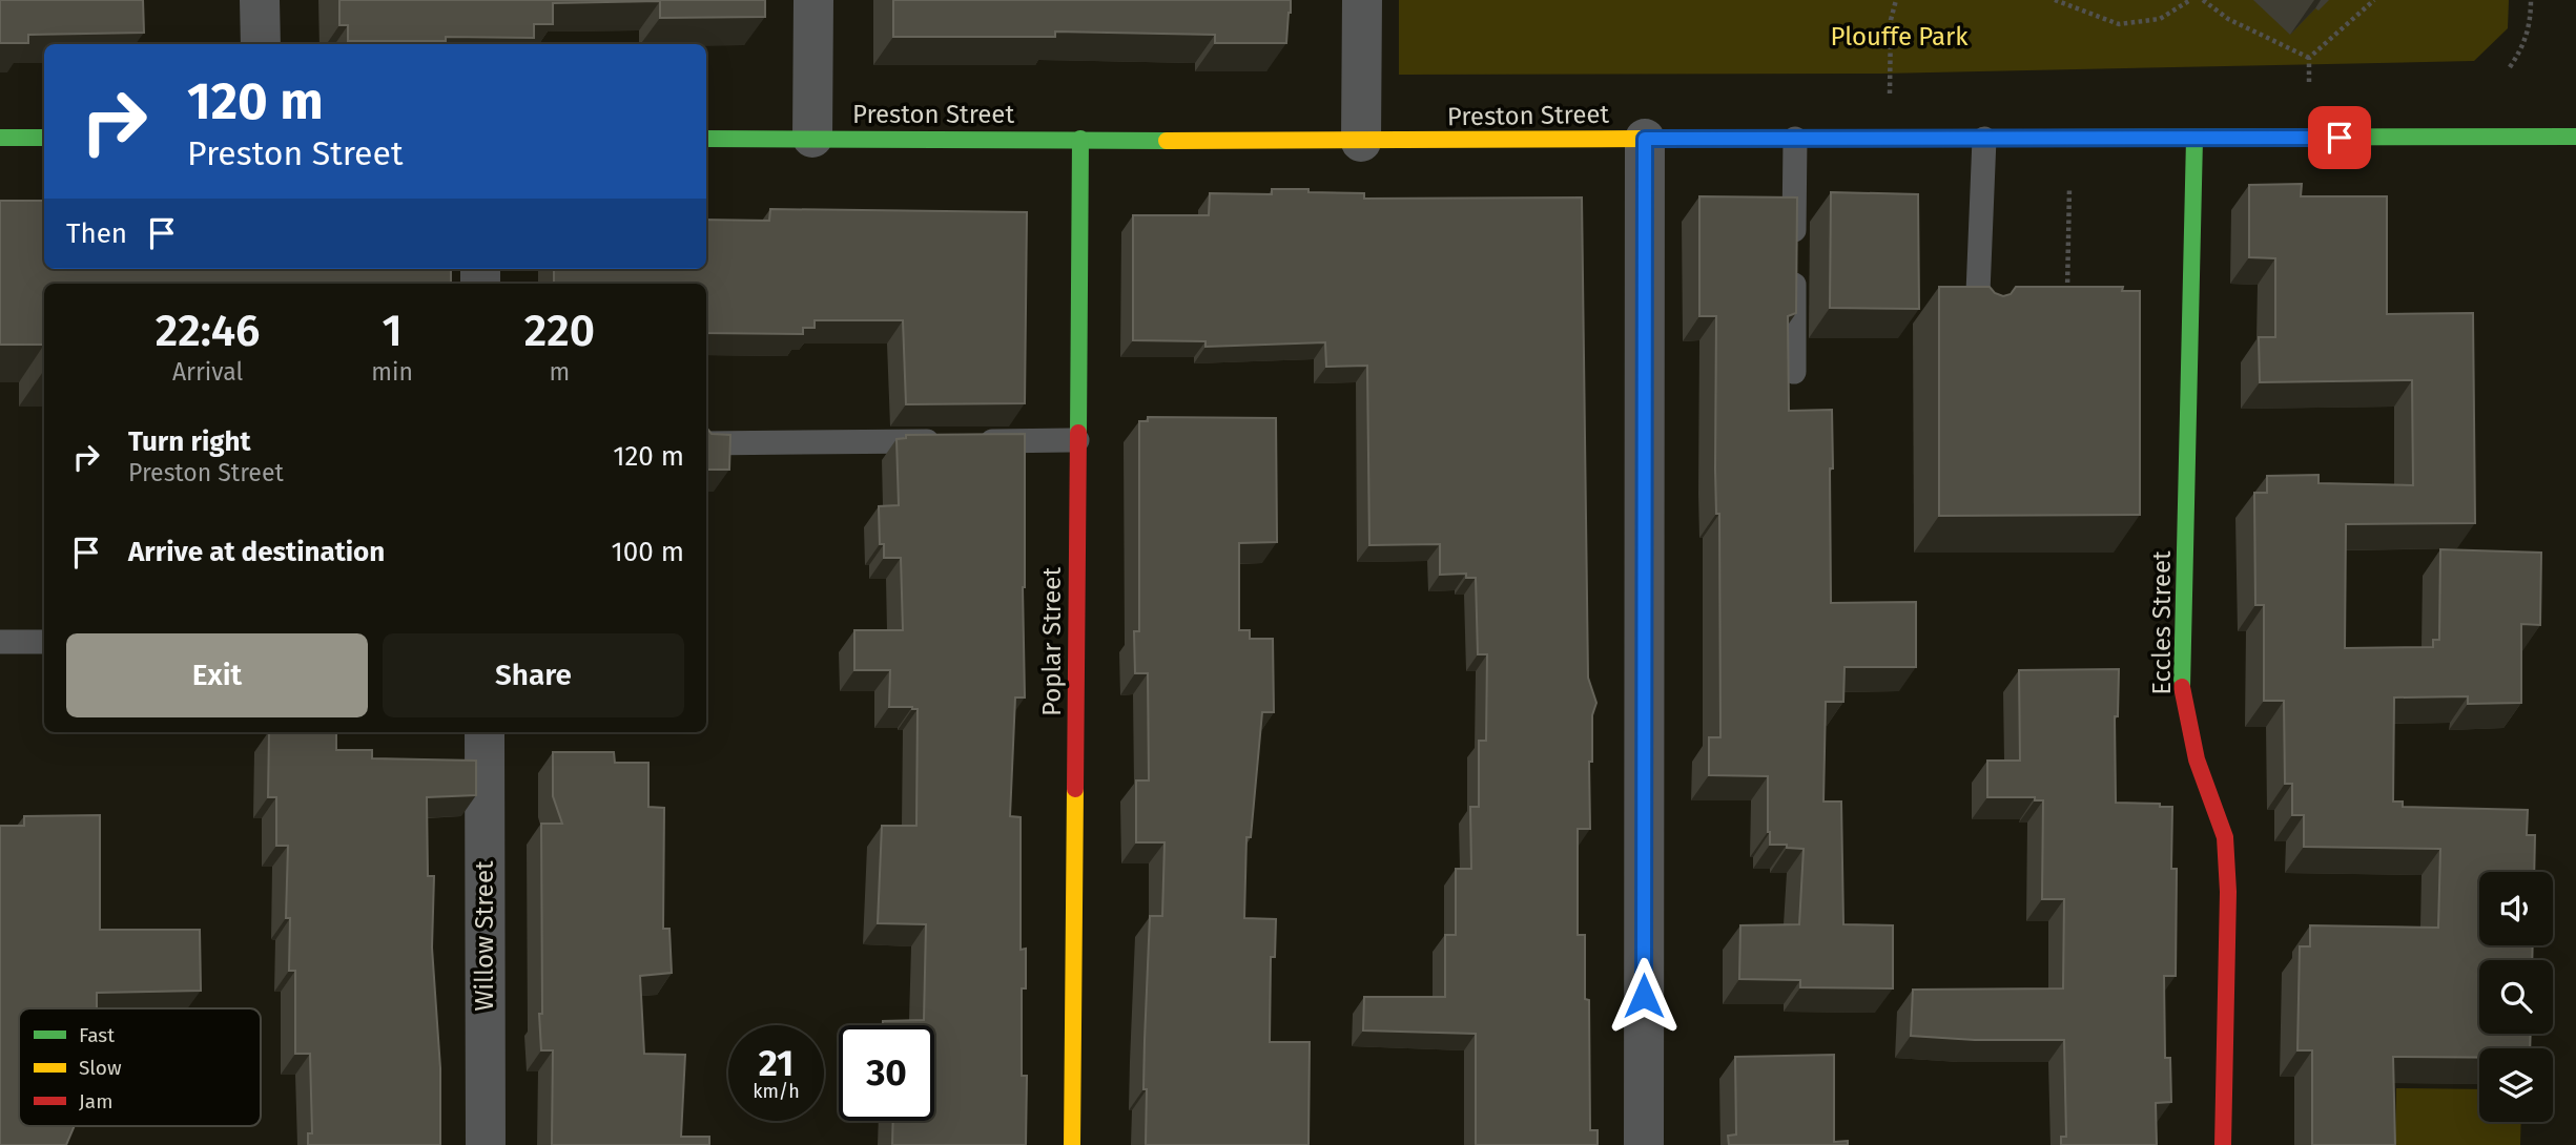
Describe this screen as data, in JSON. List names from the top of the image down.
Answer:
{
  "streets": {
    "street": [
      "Preston Street",
      "Eccles Street",
      "Poplar Street",
      "Willow Street"
    ]
  },
  "crossings": [
    ["Preston Street", "Eccles Street"],
    ["Preston Street", "Poplar Street"]
  ],
  "parks": ["Plouffe Park"],
  "legend": ["Fast", "Slow", "Jam"],
  "page": {
    "turn": ["120 m", "Preston Street"],
    "then": "Then",
    "eta": [
      "22:46",
      "Arrival",
      "1",
      "min",
      "220",
      "m"
    ],
    "list": [
      {
        "name": "Turn right",
        "note": "Preston Street",
        "value": "120 m"
      },
      {
        "name": "Arrive at destination",
        "value": "100 m"
      }
    ],
    "buttons": ["Exit", "Share"],
    "speed": "21 km/h",
    "limit": "30"
  }
}
